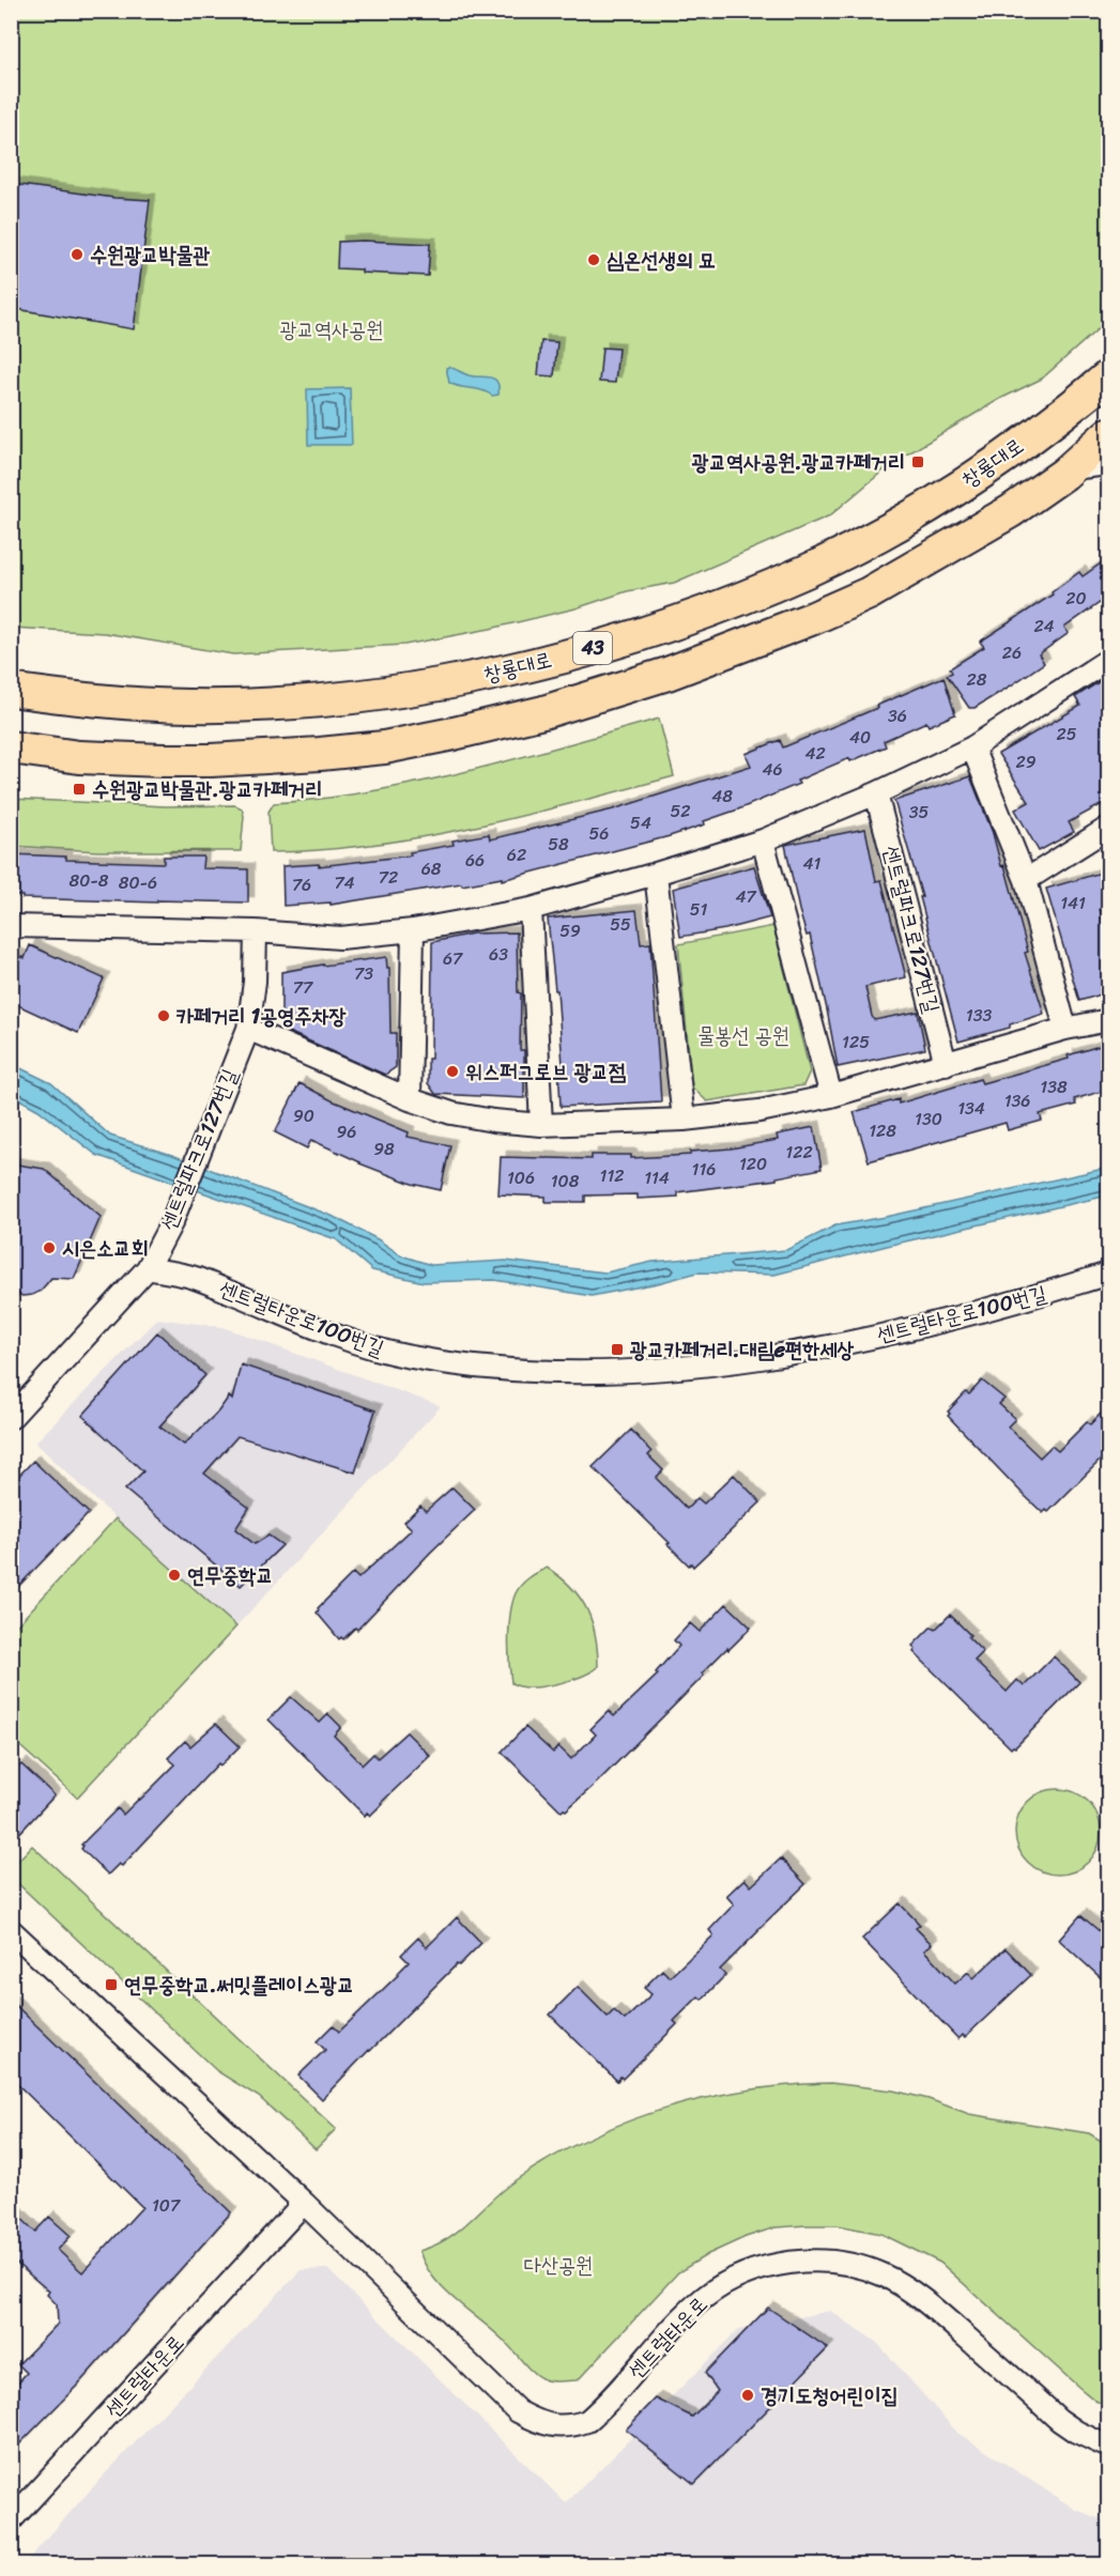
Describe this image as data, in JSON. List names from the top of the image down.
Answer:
{
  "streets": {
    "main road": ["창룡대로", "43"],
    "street": ["센트럴파크로127번길", "센트럴타운로100번길", "센트럴타운로"]
  },
  "crossings": [
    ["센트럴파크로127번길", "센트럴타운로100번길"]
  ],
  "parks": ["광교역사공원", "물봉선 공원", "다산공원"],
  "places": {
    "other": [
      "수원광교박물관",
      "심온선생의 묘",
      "카페거리 1공영주차장",
      "위스퍼그로브 광교점",
      "시은소교회",
      "연무중학교",
      "경기도청어린이집"
    ],
    "transit": [
      "광교역사공원.광교카페거리",
      "수원광교박물관.광교카페거리",
      "광교카페거리.대림e편한세상",
      "연무중학교.써밋플레이스광교"
    ]
  },
  "house_numbers": [
    "20",
    "24",
    "26",
    "28",
    "36",
    "25",
    "40",
    "42",
    "29",
    "46",
    "48",
    "52",
    "35",
    "54",
    "56",
    "58",
    "62",
    "66",
    "41",
    "68",
    "72",
    "80-8",
    "80-6",
    "74",
    "76",
    "47",
    "141",
    "51",
    "55",
    "59",
    "63",
    "67",
    "73",
    "77",
    "133",
    "125",
    "138",
    "136",
    "134",
    "90",
    "130",
    "128",
    "96",
    "98",
    "122",
    "120",
    "116",
    "112",
    "106",
    "114",
    "108",
    "107"
  ]
}
